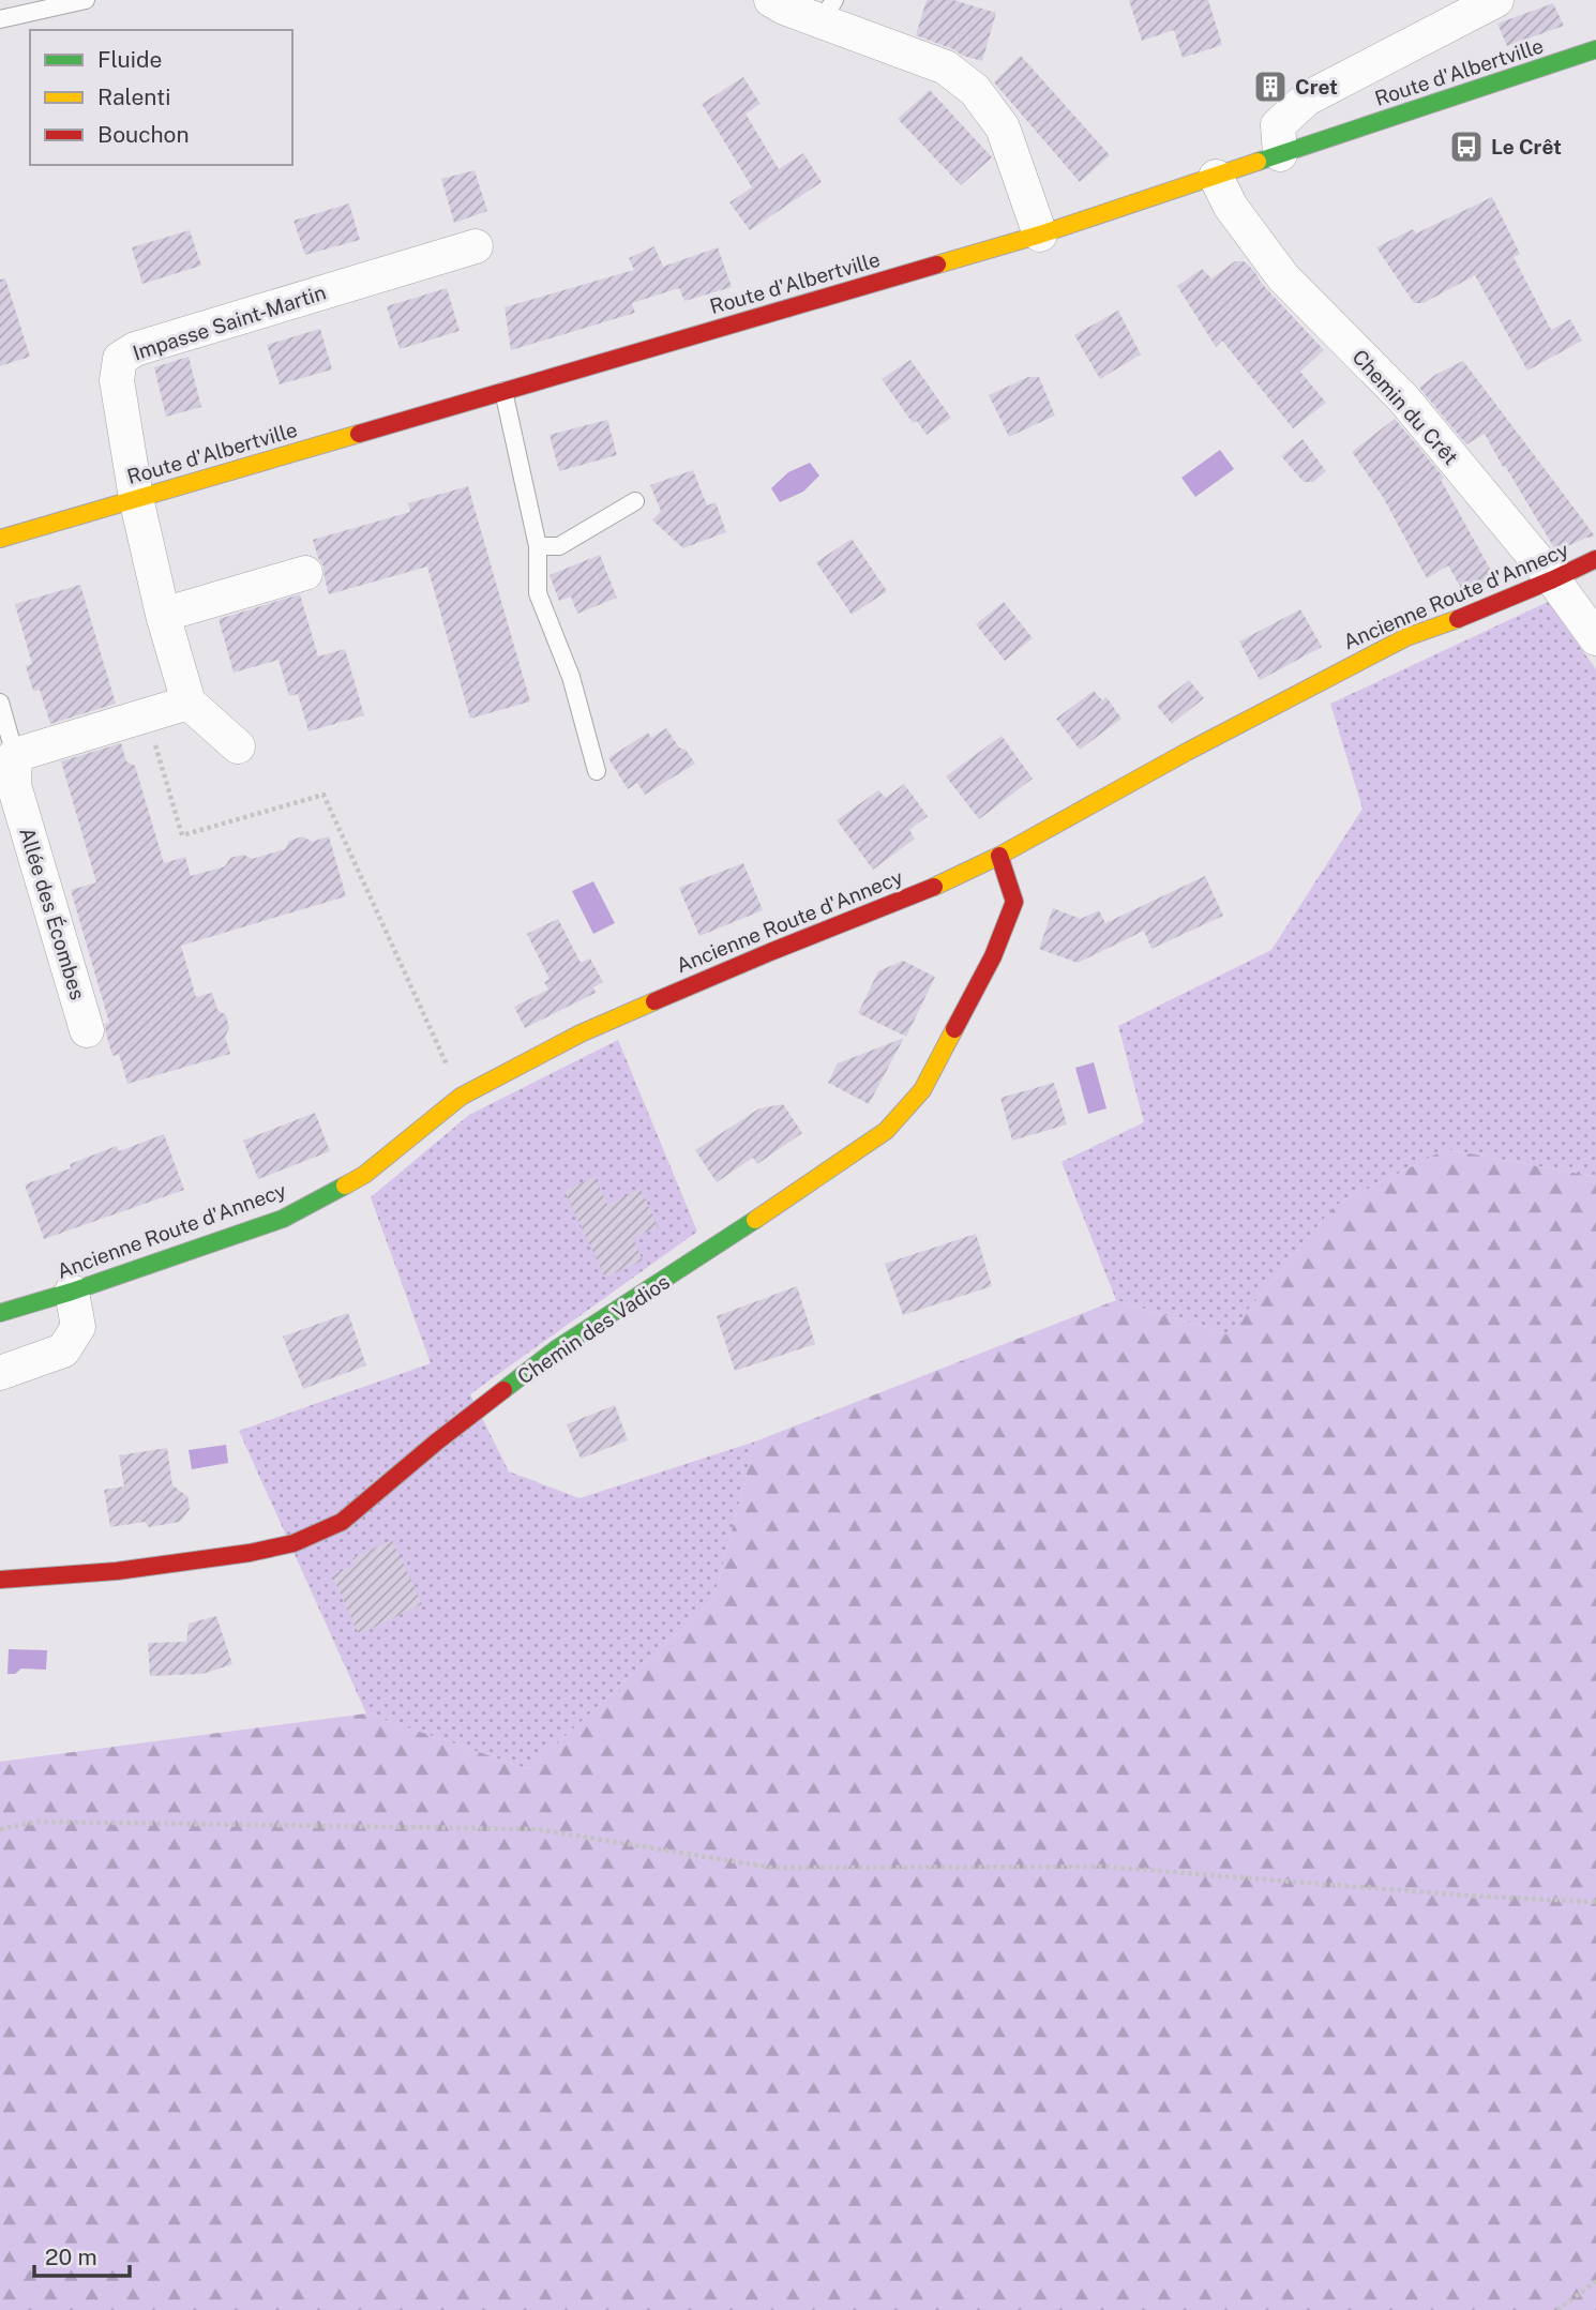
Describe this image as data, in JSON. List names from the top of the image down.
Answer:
{
  "streets": {
    "street": [
      "Route d'Albertville",
      "Impasse Saint-Martin",
      "Chemin du Crêt",
      "Ancienne Route d'Annecy",
      "Allée des Écombes",
      "Chemin des Vadios"
    ]
  },
  "crossings": [
    ["Route d'Albertville", "Impasse Saint-Martin"],
    ["Route d'Albertville", "Chemin du Crêt"],
    ["Chemin du Crêt", "Ancienne Route d'Annecy"],
    ["Ancienne Route d'Annecy", "Chemin des Vadios"]
  ],
  "places": {
    "building": ["Cret"],
    "bus stop": ["Le Crêt"]
  },
  "legend": ["Fluide", "Ralenti", "Bouchon"],
  "scale_bar": "20 m"
}
